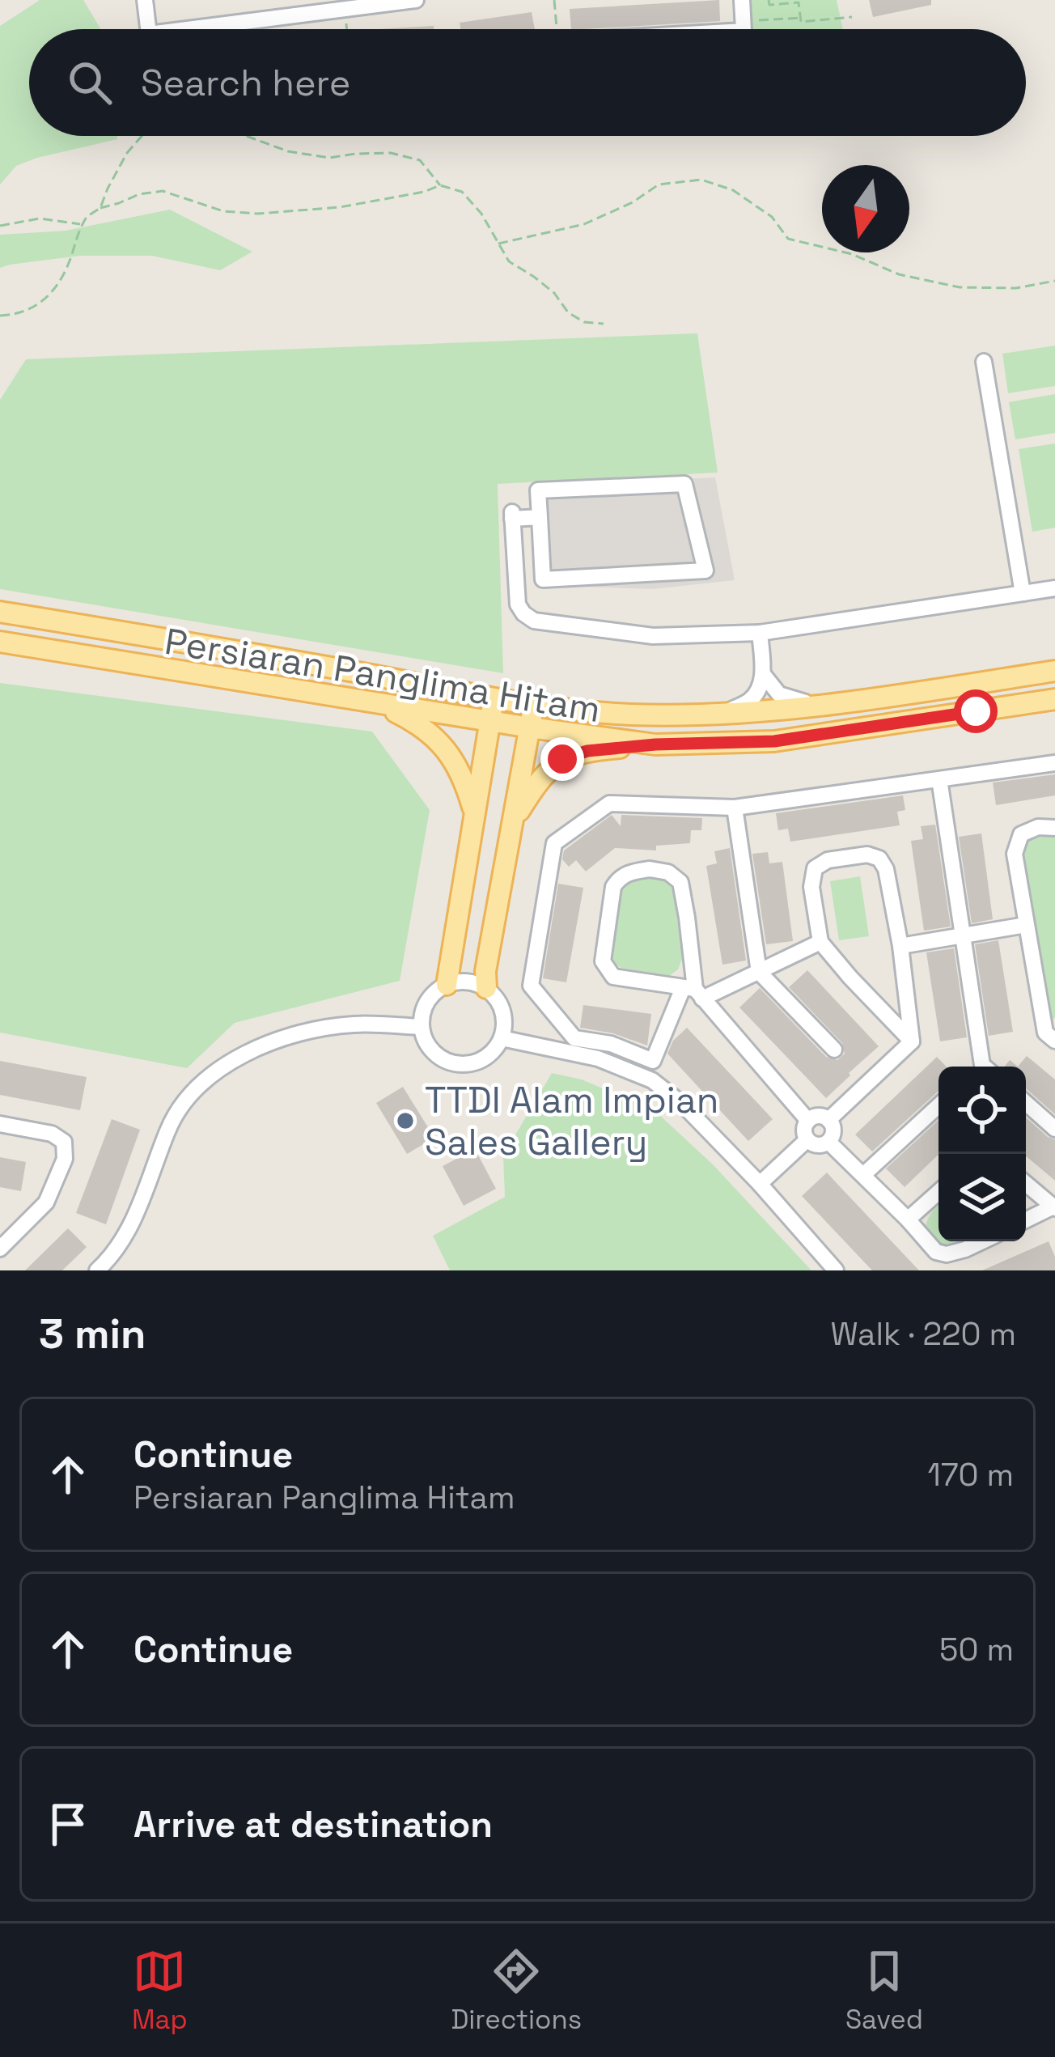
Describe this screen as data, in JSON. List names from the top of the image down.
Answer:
{
  "streets": {
    "main road": ["Persiaran Panglima Hitam"]
  },
  "places": ["TTDI Alam Impian Sales Gallery"],
  "north": "bottom",
  "page": {
    "search": "Search here",
    "heading": ["3 min", "Walk · 220 m"],
    "list": [
      ["Continue", "Persiaran Panglima Hitam", "170 m"],
      ["Continue", "50 m"],
      "Arrive at destination"
    ],
    "nav": ["Map", "Directions", "Saved"]
  }
}
